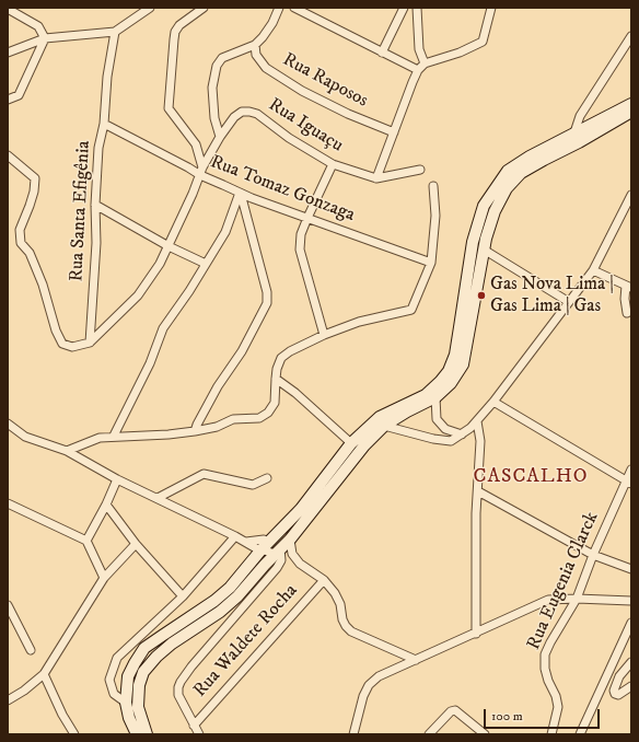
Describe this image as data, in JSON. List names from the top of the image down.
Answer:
{
  "streets": {
    "street": [
      "Rua Raposos",
      "Rua Iguaçu",
      "Rua Tomaz Gonzaga",
      "Rua Santa Efigênia",
      "Rua Eugenia Clarck",
      "Rua Waldete Rocha"
    ]
  },
  "crossings": [
    ["Rua Iguaçu", "Rua Tomaz Gonzaga"],
    ["Rua Iguaçu", "Rua Santa Efigênia"],
    ["Rua Tomaz Gonzaga", "Rua Santa Efigênia"]
  ],
  "districts": ["CASCALHO"],
  "places": ["Gas Nova Lima | Gas Lima | Gas"],
  "scale_bar": "100 m"
}
